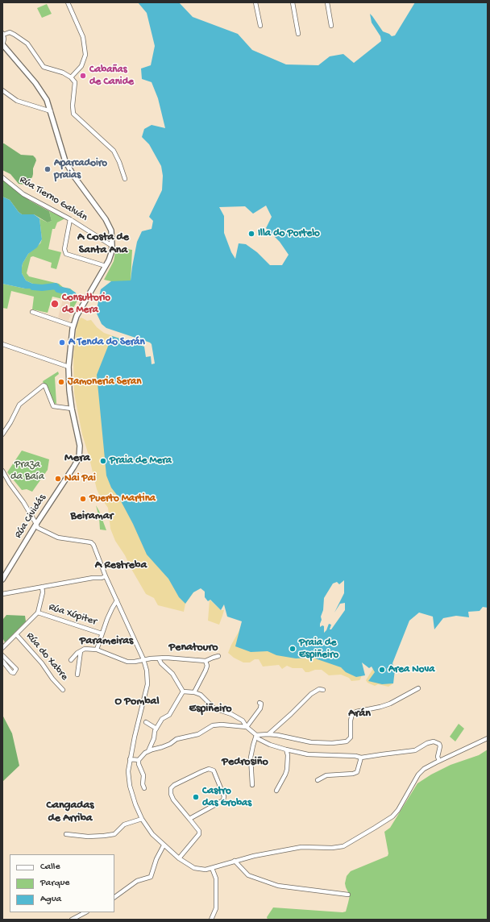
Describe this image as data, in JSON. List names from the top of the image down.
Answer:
{
  "streets": {
    "main road": ["Rúa Cividás"],
    "street": ["Rúa Tierno Galván", "Rúa Xúpiter", "Rúa do Xabre"]
  },
  "crossings": [
    ["Rúa Tierno Galván", "Rúa Cividás"],
    ["Rúa Xúpiter", "Rúa do Xabre"]
  ],
  "districts": [
    "A Costa de Santa Ana",
    "Mera",
    "Beiramar",
    "A Restreba",
    "Parameiras",
    "Penatouro",
    "O Pombal",
    "Espiñeiro",
    "Arán",
    "Pedrosiño",
    "Cangadas de Arriba"
  ],
  "parks": ["Praza da Baía"],
  "places": [
    "Cabañas de Canide",
    "Aparcadoiro praias",
    "Illa do Portelo",
    "Consultorio de Mera",
    "A Tenda do Serán",
    "Jamoneria Seran",
    "Praia de Mera",
    "Nai Pai",
    "Puerto Martina",
    "Praia de Espiñeiro",
    "Area Nova",
    "Castro das Grobas"
  ],
  "legend": ["Calle", "Parque", "Agua"]
}
